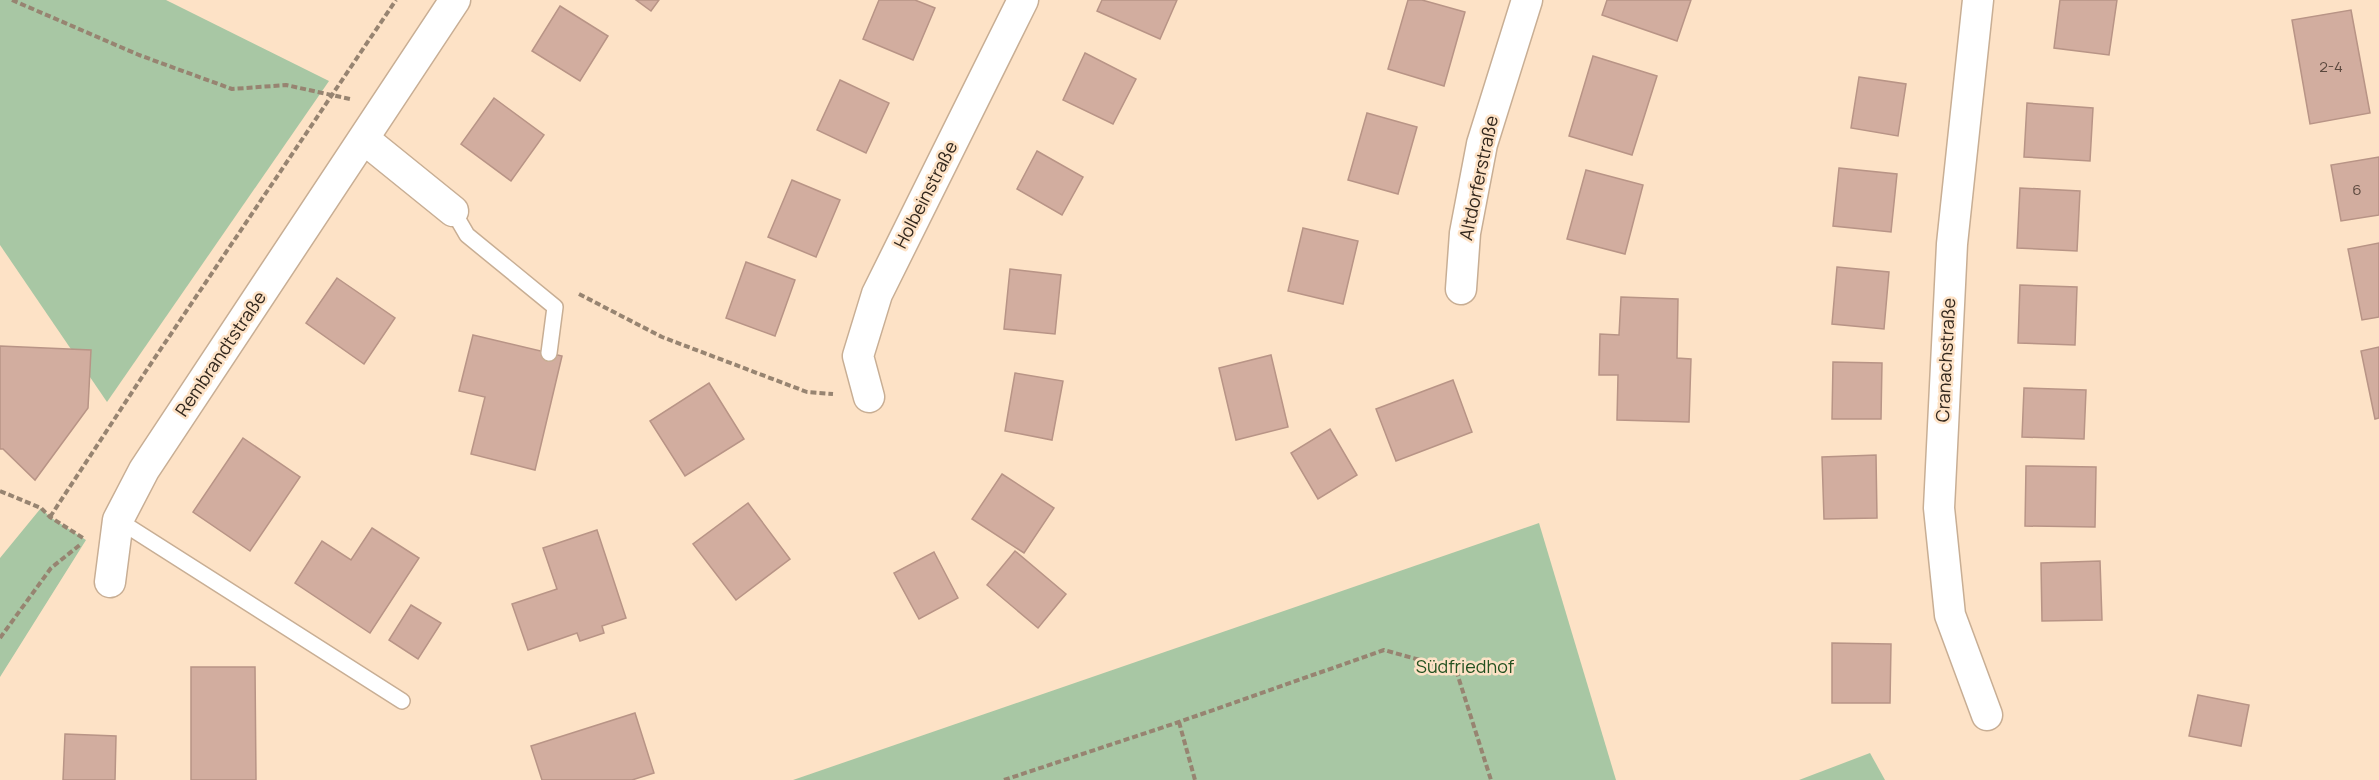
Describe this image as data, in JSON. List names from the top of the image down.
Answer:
{
  "streets": {
    "street": [
      "Altdorferstraße",
      "Holbeinstraße",
      "Rembrandtstraße",
      "Cranachstraße"
    ]
  },
  "parks": ["Südfriedhof"],
  "house_numbers": ["2-4", "6"]
}
